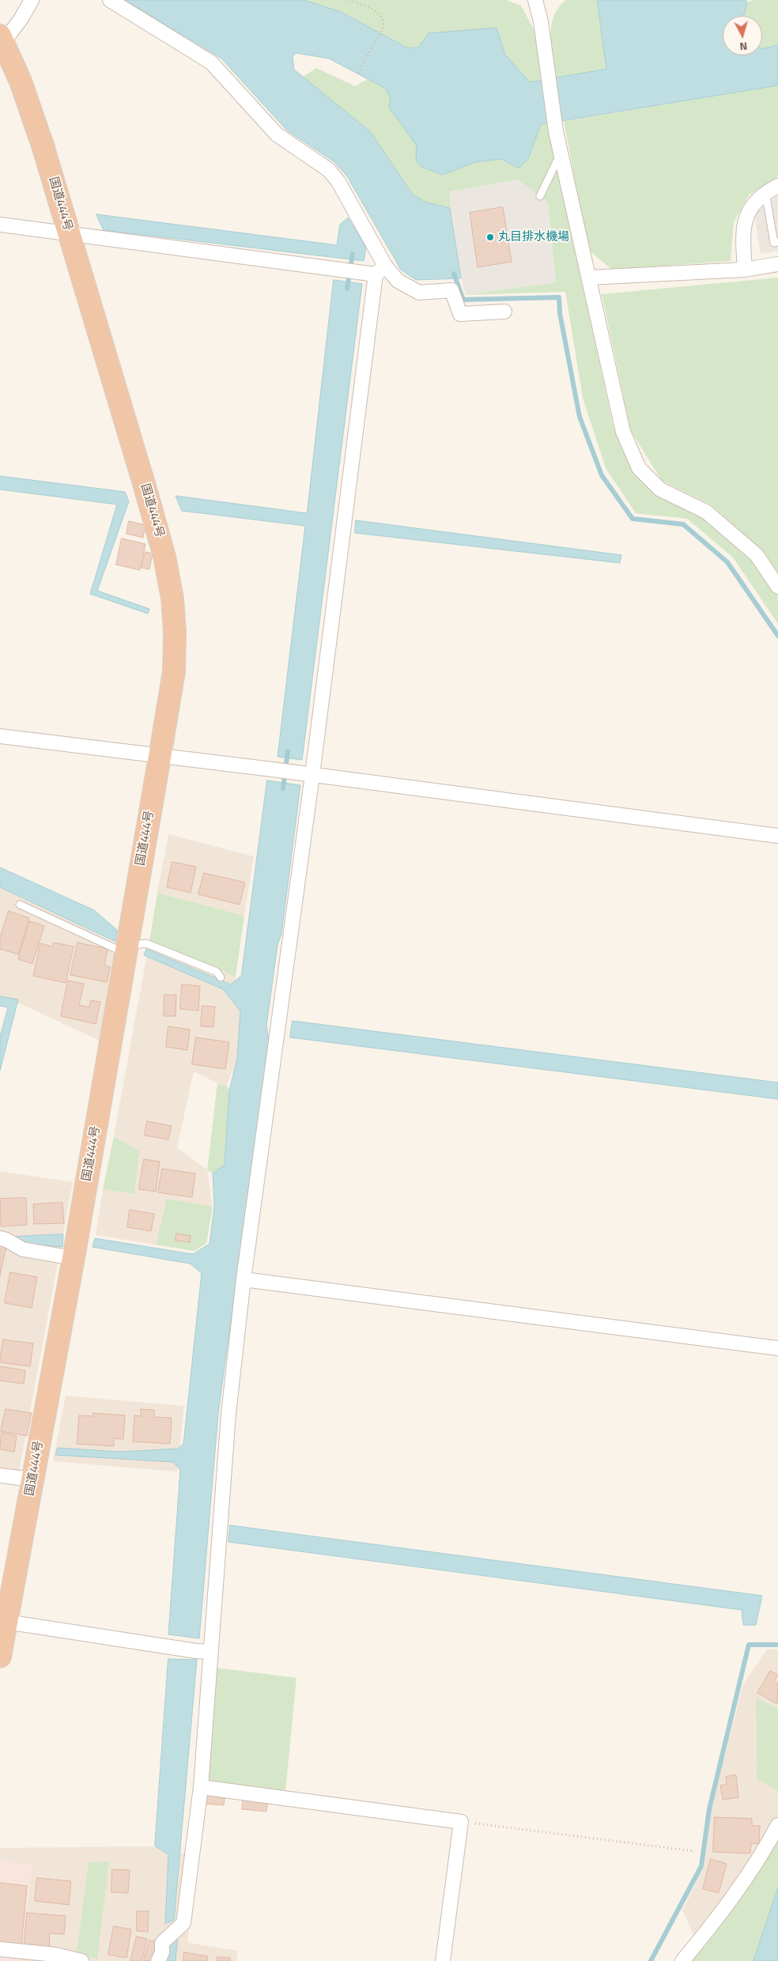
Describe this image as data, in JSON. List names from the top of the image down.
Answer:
{
  "streets": {
    "highway": ["国道444号"]
  },
  "places": ["丸目排水機場"],
  "north": "bottom"
}
